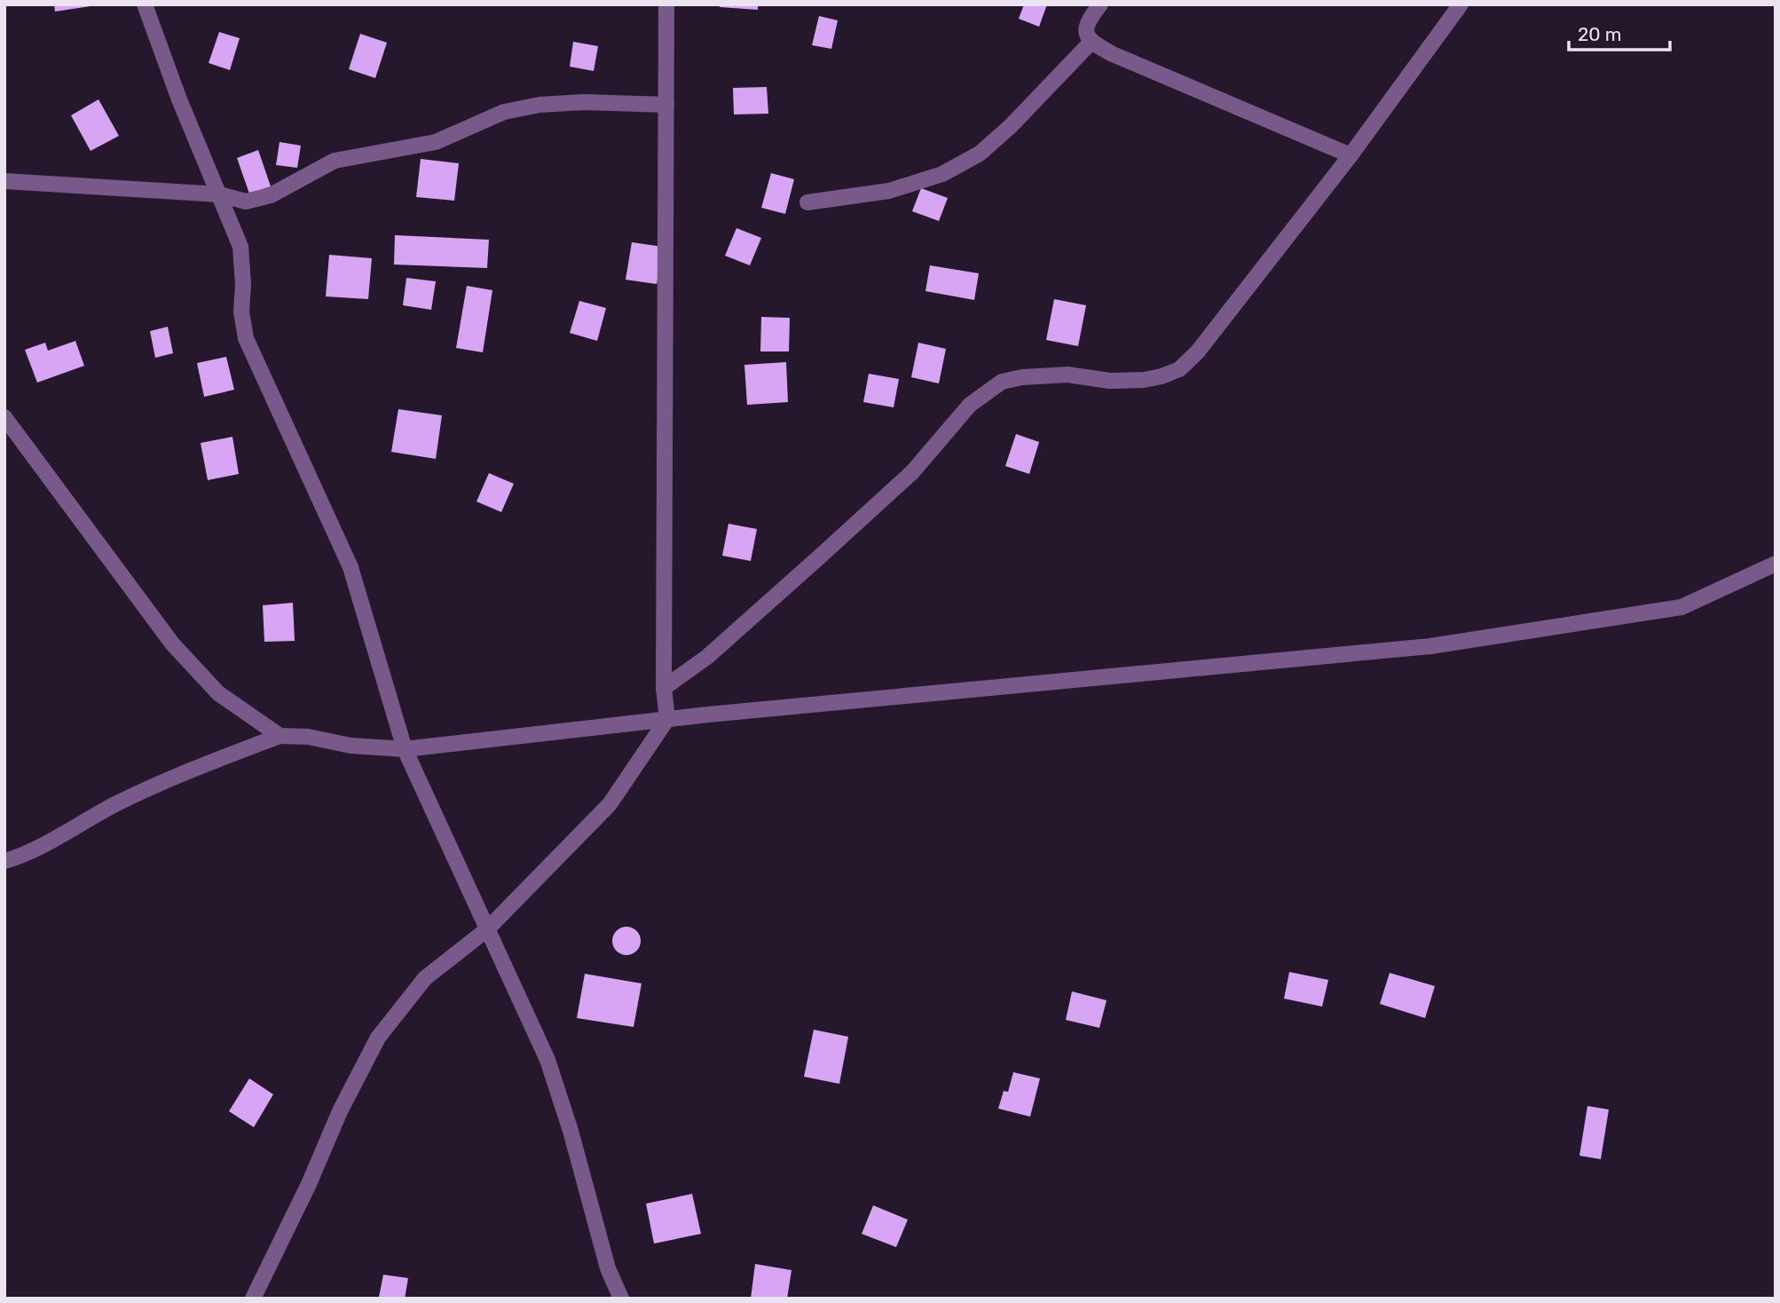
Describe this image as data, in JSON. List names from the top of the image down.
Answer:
{
  "scale_bar": "20 m"
}
